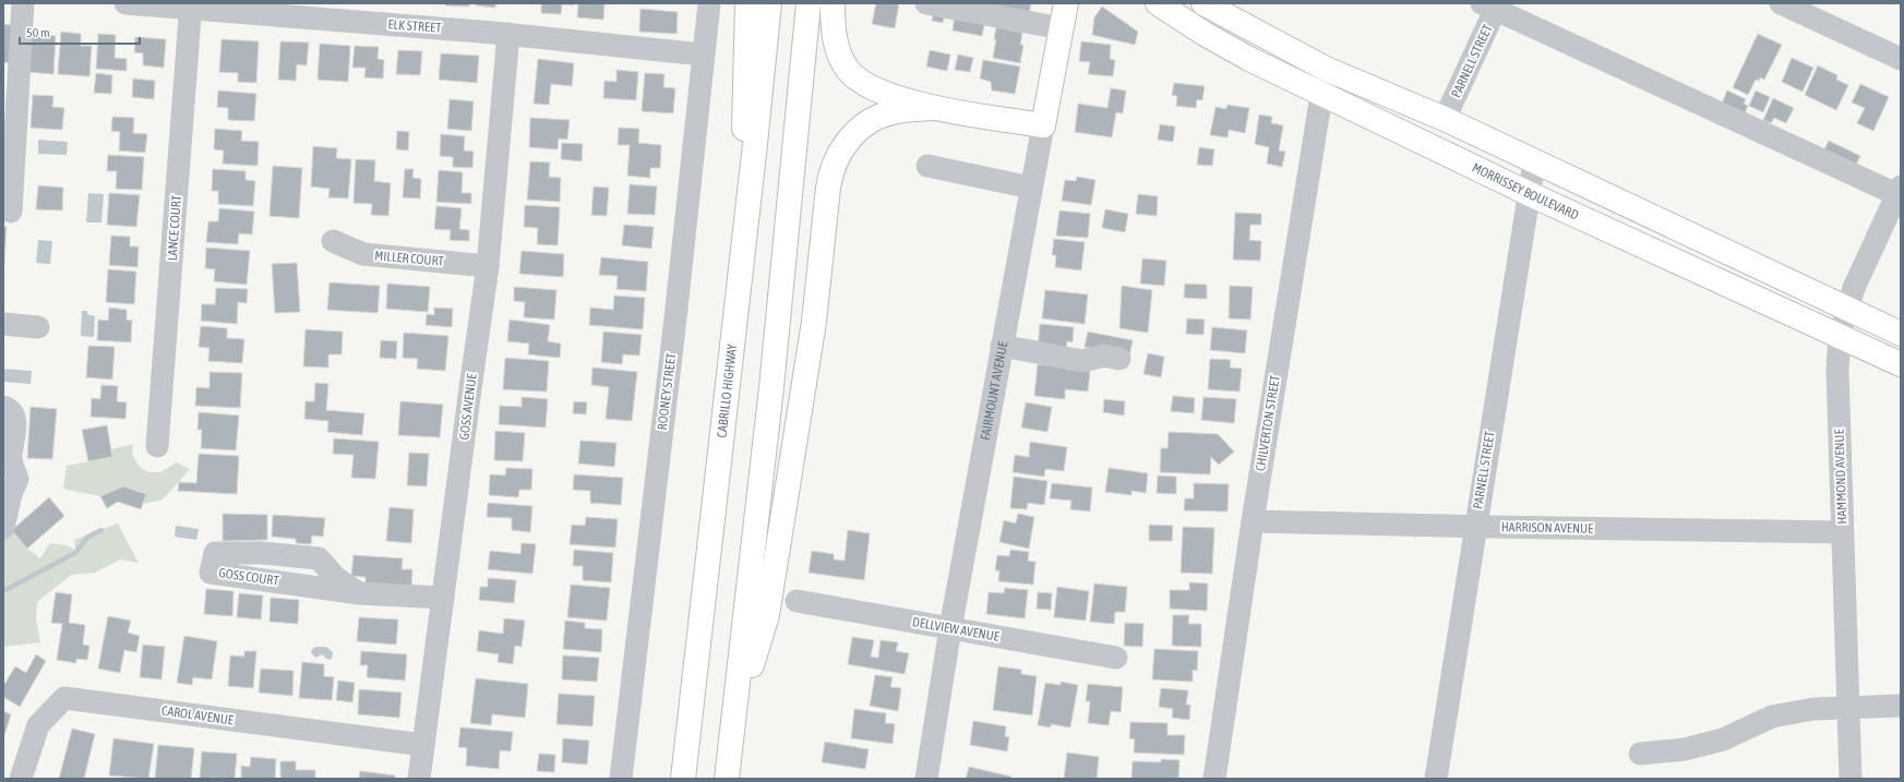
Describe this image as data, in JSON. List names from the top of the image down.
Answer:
{
  "streets": {
    "main road": ["MORRISSEY BOULEVARD", "FAIRMOUNT AVENUE", "CABRILLO HIGHWAY"],
    "street": [
      "ELK STREET",
      "PARNELL STREET",
      "LANCE COURT",
      "MILLER COURT",
      "ROONEY STREET",
      "GOSS AVENUE",
      "CHILVERTON STREET",
      "HAMMOND AVENUE",
      "HARRISON AVENUE",
      "GOSS COURT",
      "DELLVIEW AVENUE",
      "CAROL AVENUE"
    ]
  },
  "crossings": [
    ["ELK STREET", "LANCE COURT"],
    ["ELK STREET", "ROONEY STREET"],
    ["ELK STREET", "GOSS AVENUE"],
    ["PARNELL STREET", "MORRISSEY BOULEVARD"],
    ["PARNELL STREET", "HARRISON AVENUE"],
    ["MORRISSEY BOULEVARD", "CHILVERTON STREET"],
    ["MORRISSEY BOULEVARD", "HAMMOND AVENUE"],
    ["MILLER COURT", "GOSS AVENUE"],
    ["FAIRMOUNT AVENUE", "DELLVIEW AVENUE"],
    ["GOSS AVENUE", "GOSS COURT"],
    ["GOSS AVENUE", "CAROL AVENUE"],
    ["CHILVERTON STREET", "HARRISON AVENUE"],
    ["HAMMOND AVENUE", "HARRISON AVENUE"]
  ],
  "scale_bar": "50 m"
}
